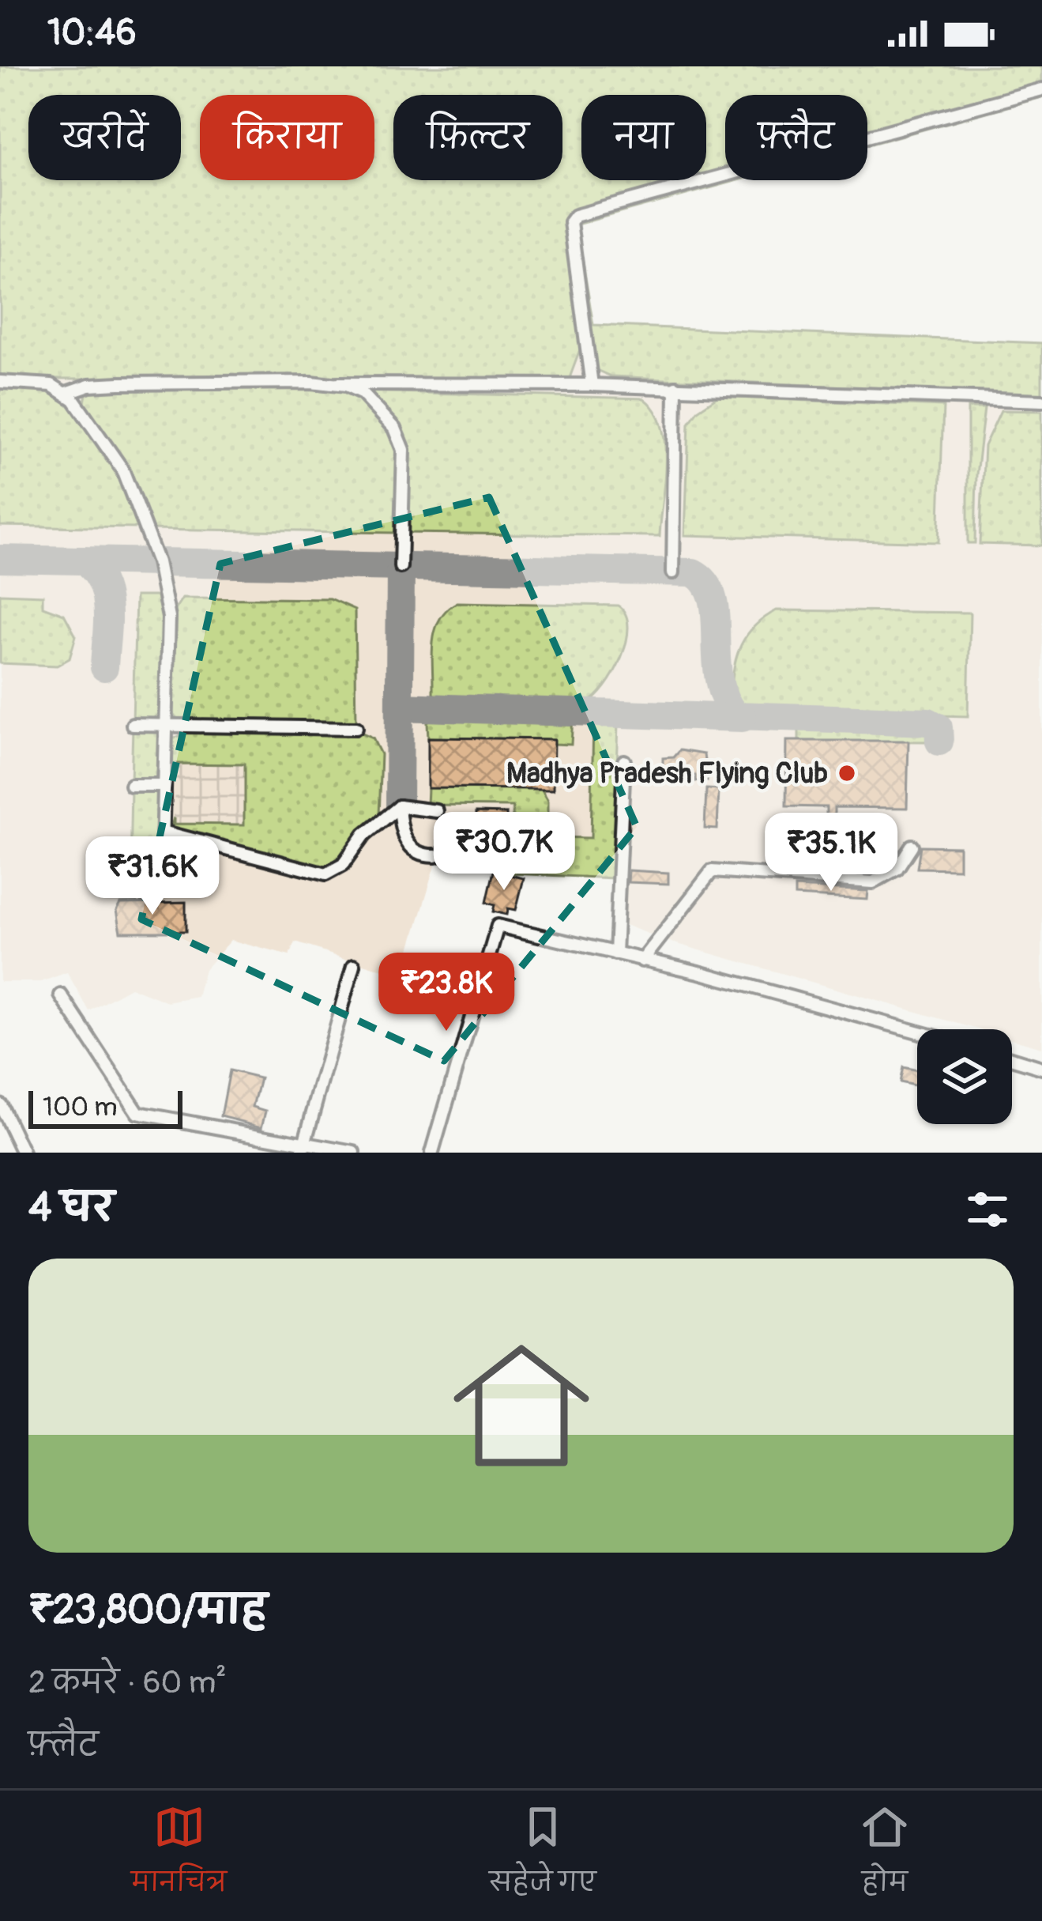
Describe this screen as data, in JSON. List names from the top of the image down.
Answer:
{
  "places": ["Madhya Pradesh Flying Club"],
  "scale_bar": "100 m",
  "page": {
    "status": "10:46",
    "chip": [
      "खरीदें",
      "किराया",
      "फ़िल्टर",
      "नया",
      "फ़्लैट"
    ],
    "price": [
      "₹30.7K",
      "₹35.1K",
      "₹31.6K",
      "₹23.8K"
    ],
    "scale": "100 m",
    "heading": "4 घर",
    "list": [
      {
        "name": "₹23,800/माह",
        "note": "2 कमरे · 60 m² · फ़्लैट"
      }
    ],
    "tabs": ["मानचित्र", "सहेजे गए", "होम"]
  }
}
